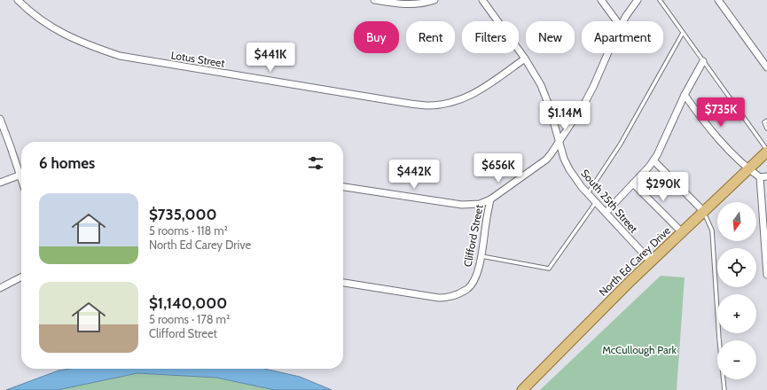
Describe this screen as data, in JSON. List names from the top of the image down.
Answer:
{
  "streets": {
    "main road": ["North Ed Carey Drive"],
    "street": ["Lotus Street", "South 25th Street", "Clifford Street"]
  },
  "crossings": [
    ["Lotus Street", "South 25th Street"],
    ["South 25th Street", "Clifford Street"],
    ["South 25th Street", "North Ed Carey Drive"]
  ],
  "parks": ["McCullough Park"],
  "north": "bottom",
  "page": {
    "chip": [
      "Buy",
      "Rent",
      "Filters",
      "New",
      "Apartment"
    ],
    "price": [
      "$441K",
      "$735K",
      "$1.14M",
      "$656K",
      "$442K",
      "$290K"
    ],
    "heading": "6 homes",
    "list": [
      {
        "name": "$735,000",
        "note": "5 rooms · 118 m² · North Ed Carey Drive"
      },
      {
        "name": "$1,140,000",
        "note": "5 rooms · 178 m² · Clifford Street"
      }
    ],
    "map_buttons": ["+", "−"]
  }
}
